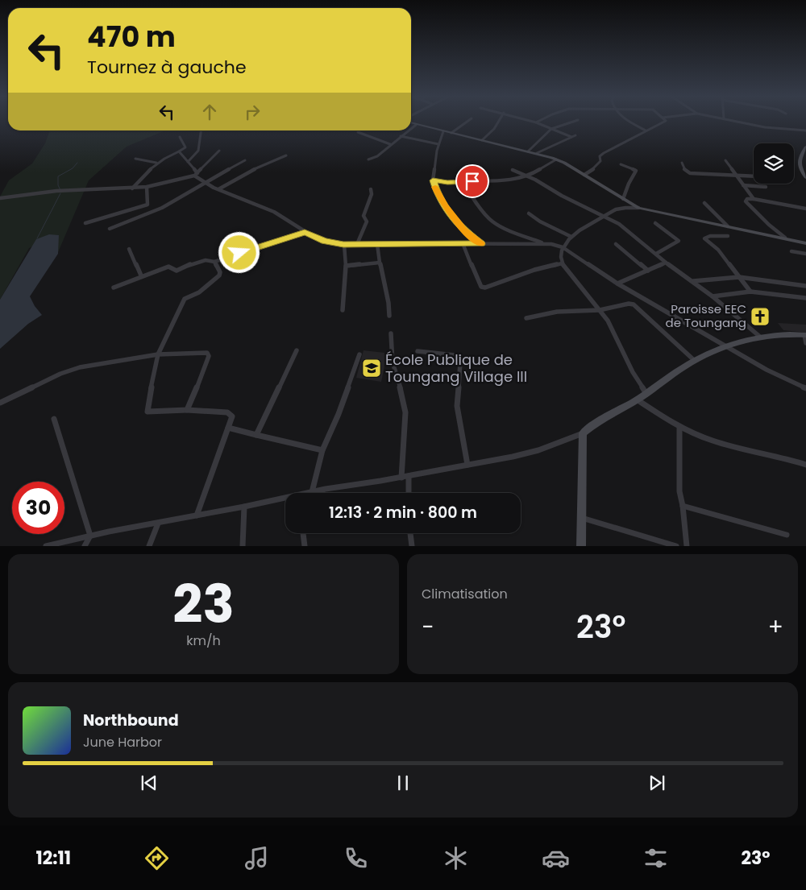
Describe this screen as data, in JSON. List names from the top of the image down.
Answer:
{
  "places": {
    "church": ["Paroisse EEC de Toungang"],
    "school or university": ["École Publique de Toungang Village III"]
  },
  "page": {
    "turn": ["470 m", "Tournez à gauche"],
    "limit": "30",
    "trip": "12:13 · 2 min · 800 m",
    "tile": [
      ["23", "km/h"],
      "Climatisation"
    ],
    "heat": ["−", "23°", "+"],
    "song": ["Northbound", "June Harbor"],
    "tabs": ["12:11", "23°"]
  }
}
